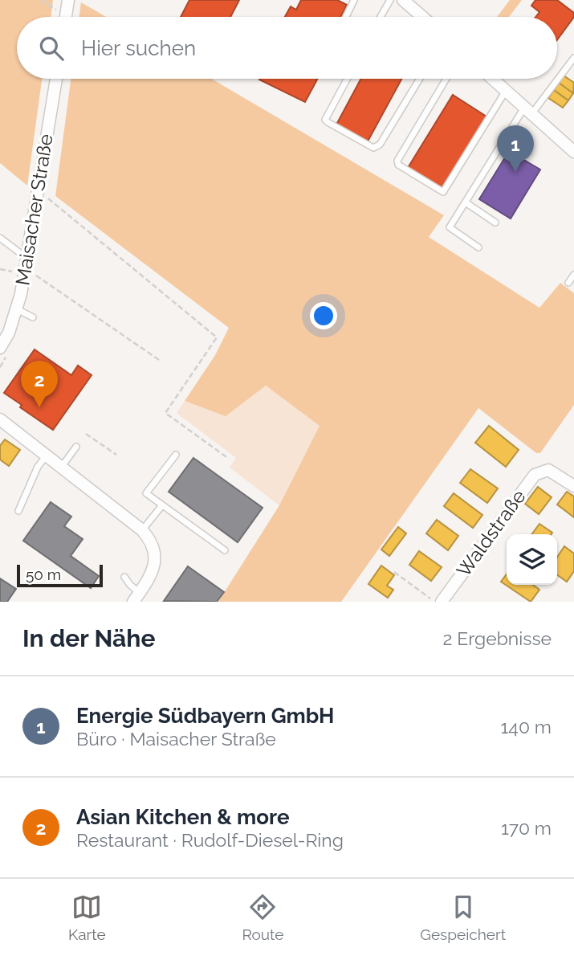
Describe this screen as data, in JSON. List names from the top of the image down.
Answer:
{
  "streets": {
    "street": ["Maisacher Straße", "Waldstraße"]
  },
  "scale_bar": "50 m",
  "page": {
    "search": "Hier suchen",
    "pins": ["1", "2"],
    "scale": "50 m",
    "heading": ["In der Nähe", "2 Ergebnisse"],
    "list": [
      {
        "mark": "1",
        "name": "Energie Südbayern GmbH",
        "note": "Büro · Maisacher Straße",
        "value": "140 m"
      },
      {
        "mark": "2",
        "name": "Asian Kitchen & more",
        "note": "Restaurant · Rudolf-Diesel-Ring",
        "value": "170 m"
      }
    ],
    "nav": ["Karte", "Route", "Gespeichert"]
  }
}
